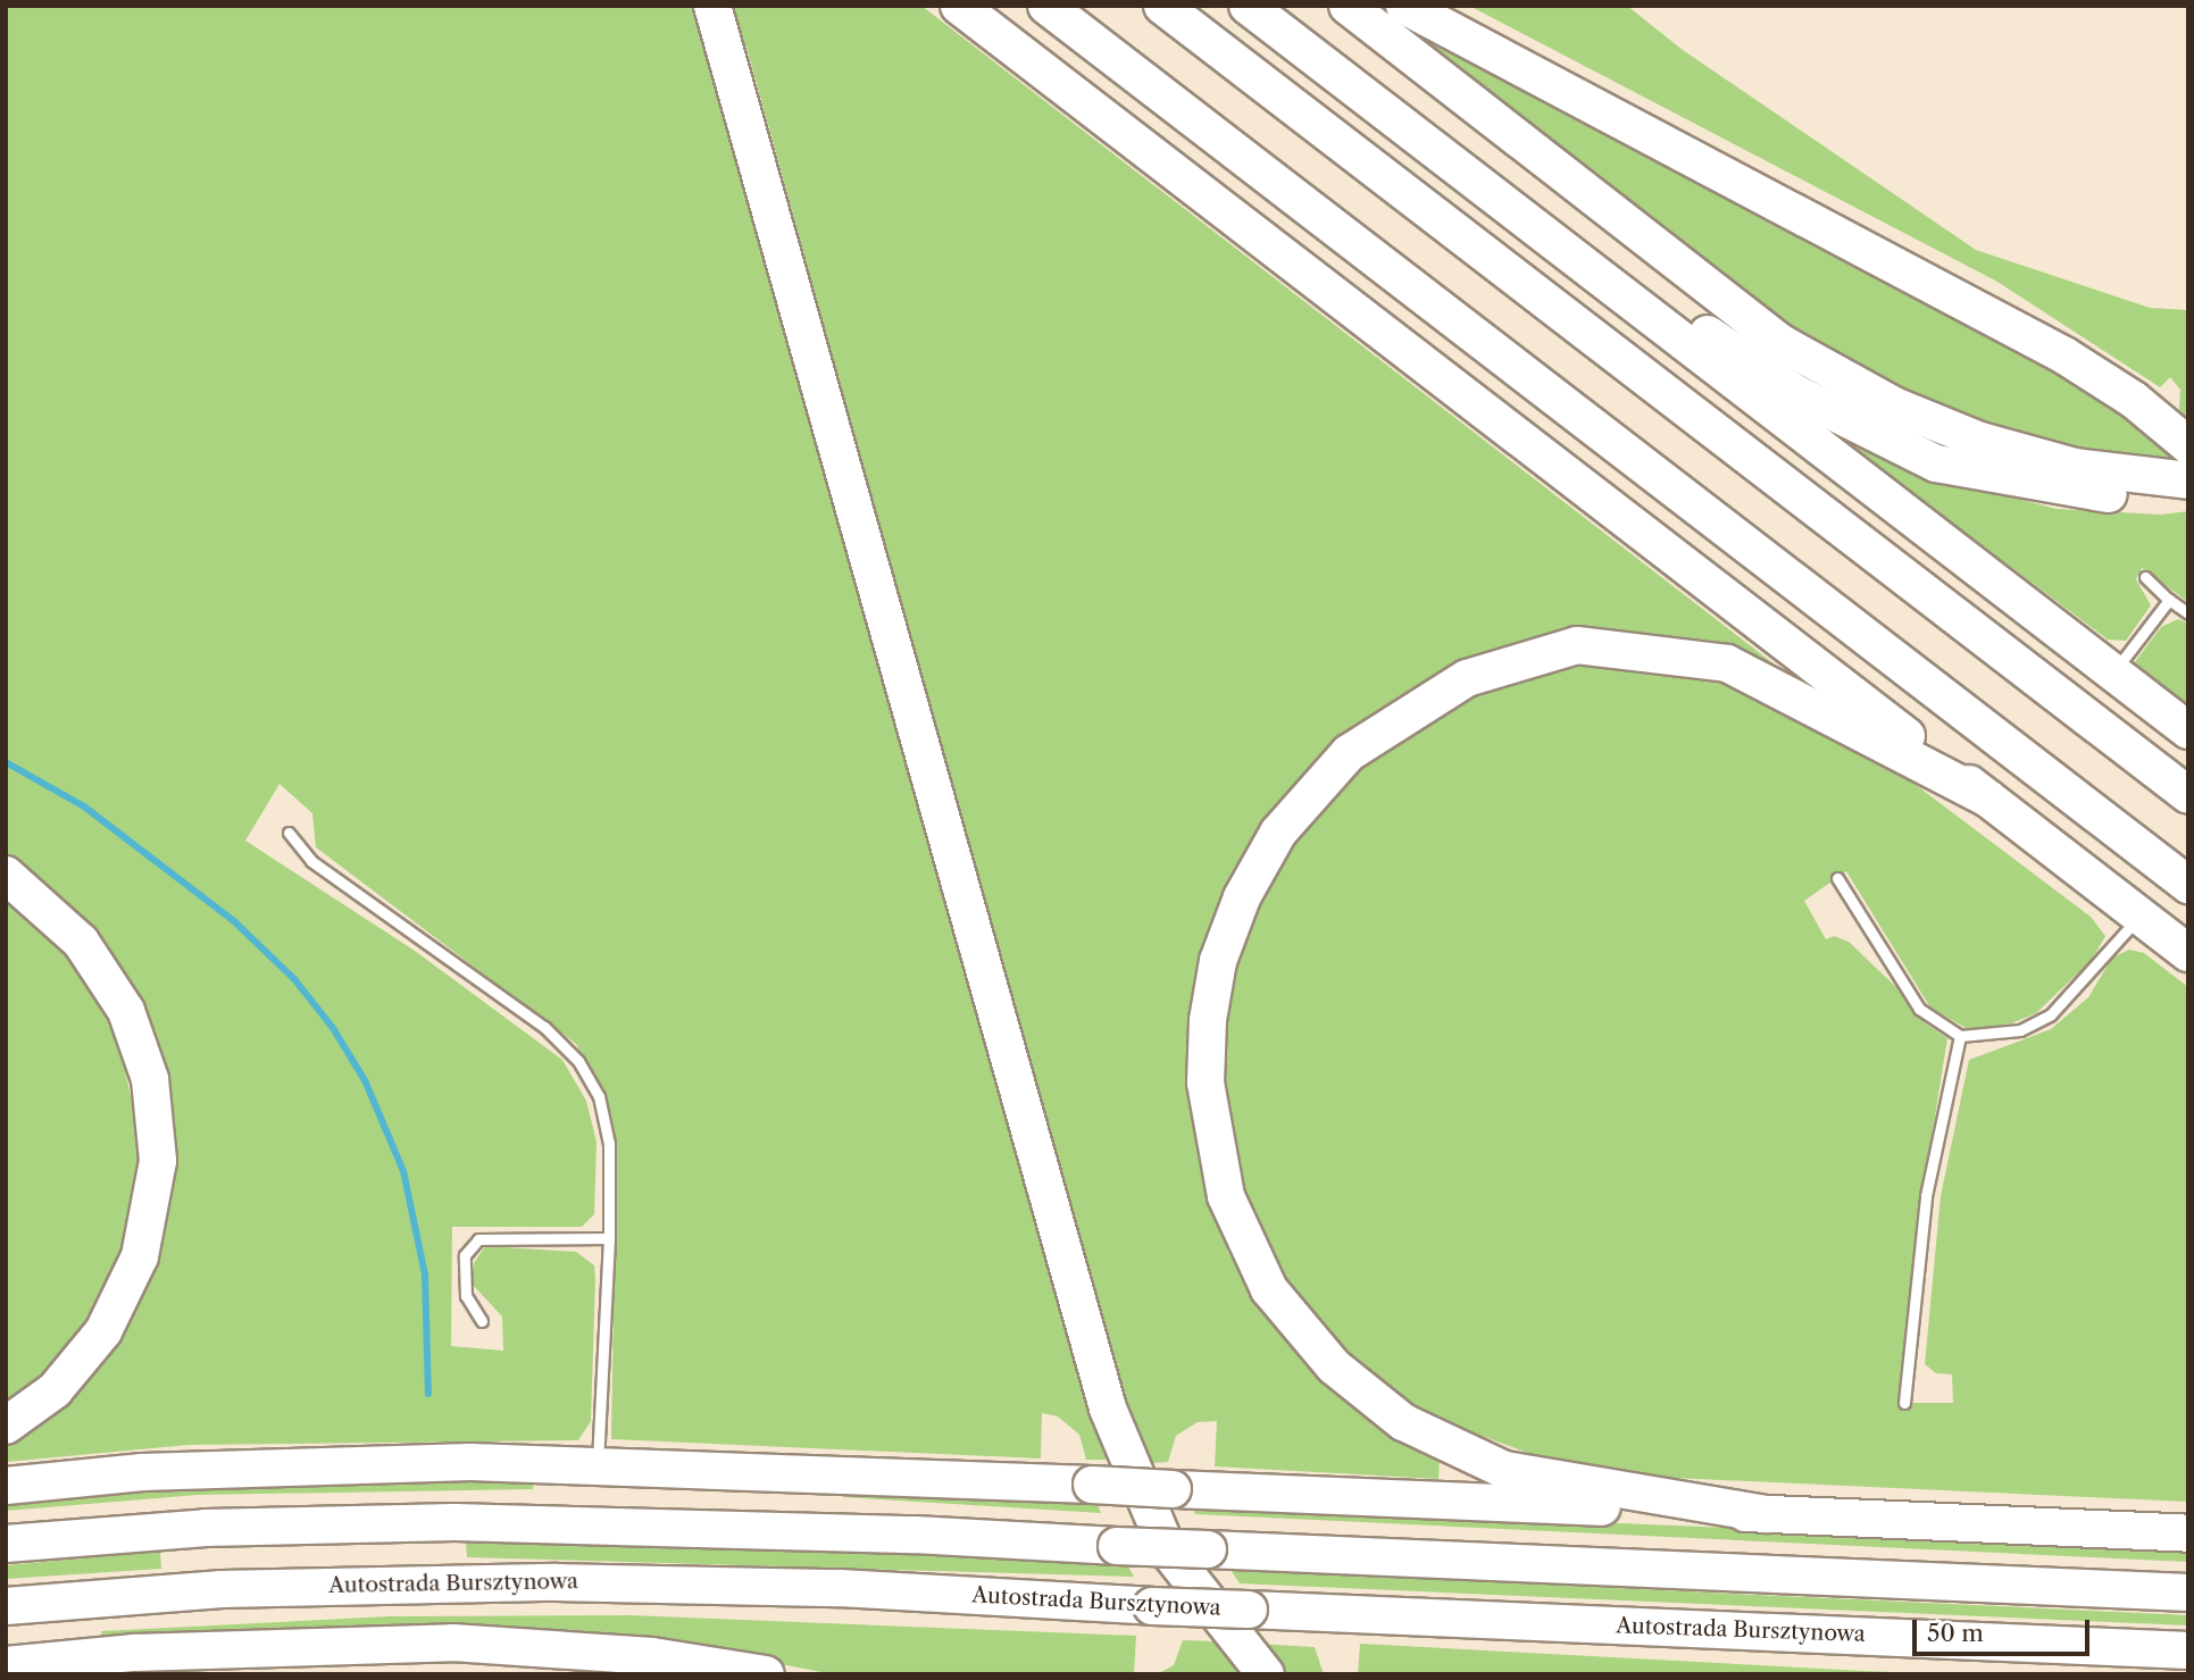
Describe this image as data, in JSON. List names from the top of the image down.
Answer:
{
  "streets": {
    "highway": ["Autostrada Bursztynowa"]
  },
  "scale_bar": "50 m"
}
